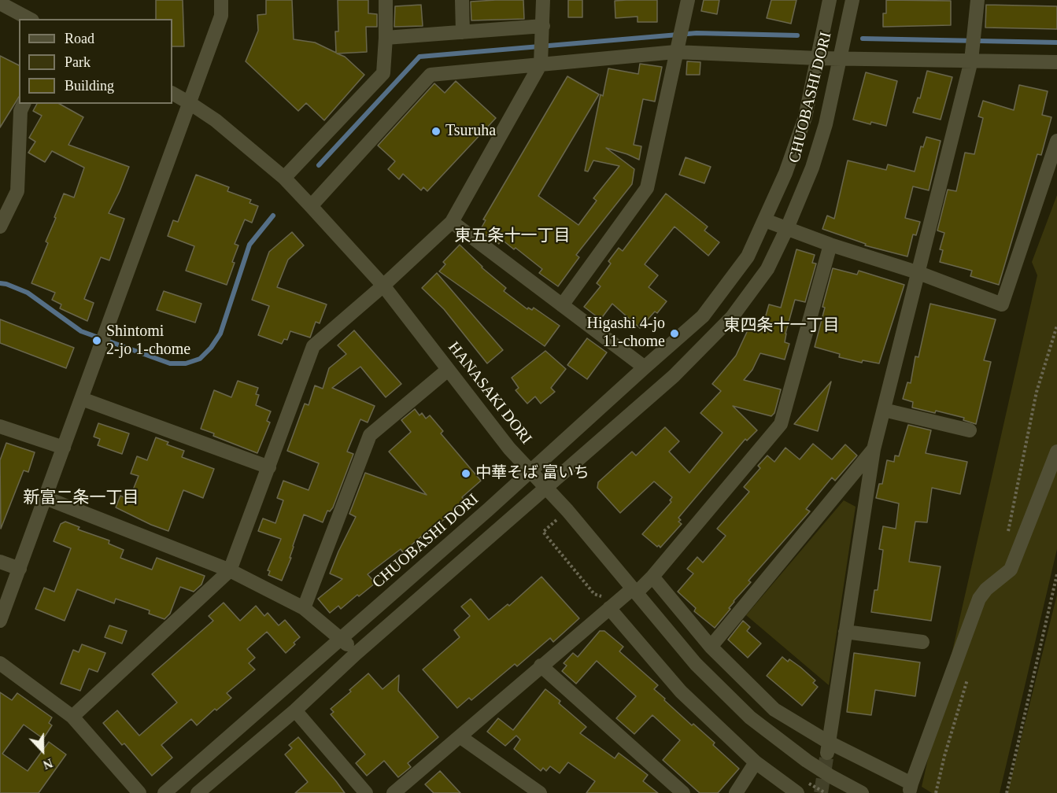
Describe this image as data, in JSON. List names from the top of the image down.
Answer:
{
  "streets": {
    "street": ["CHUOBASHI DORI", "HANASAKI DORI"]
  },
  "crossings": [
    ["CHUOBASHI DORI", "HANASAKI DORI"]
  ],
  "districts": ["東五条十一丁目", "東四条十一丁目", "新富二条一丁目"],
  "places": [
    "Tsuruha",
    "Higashi 4-jo 11-chome",
    "Shintomi 2-jo 1-chome",
    "中華そば 富いち"
  ],
  "legend": ["Road", "Park", "Building"],
  "north": "bottom"
}
